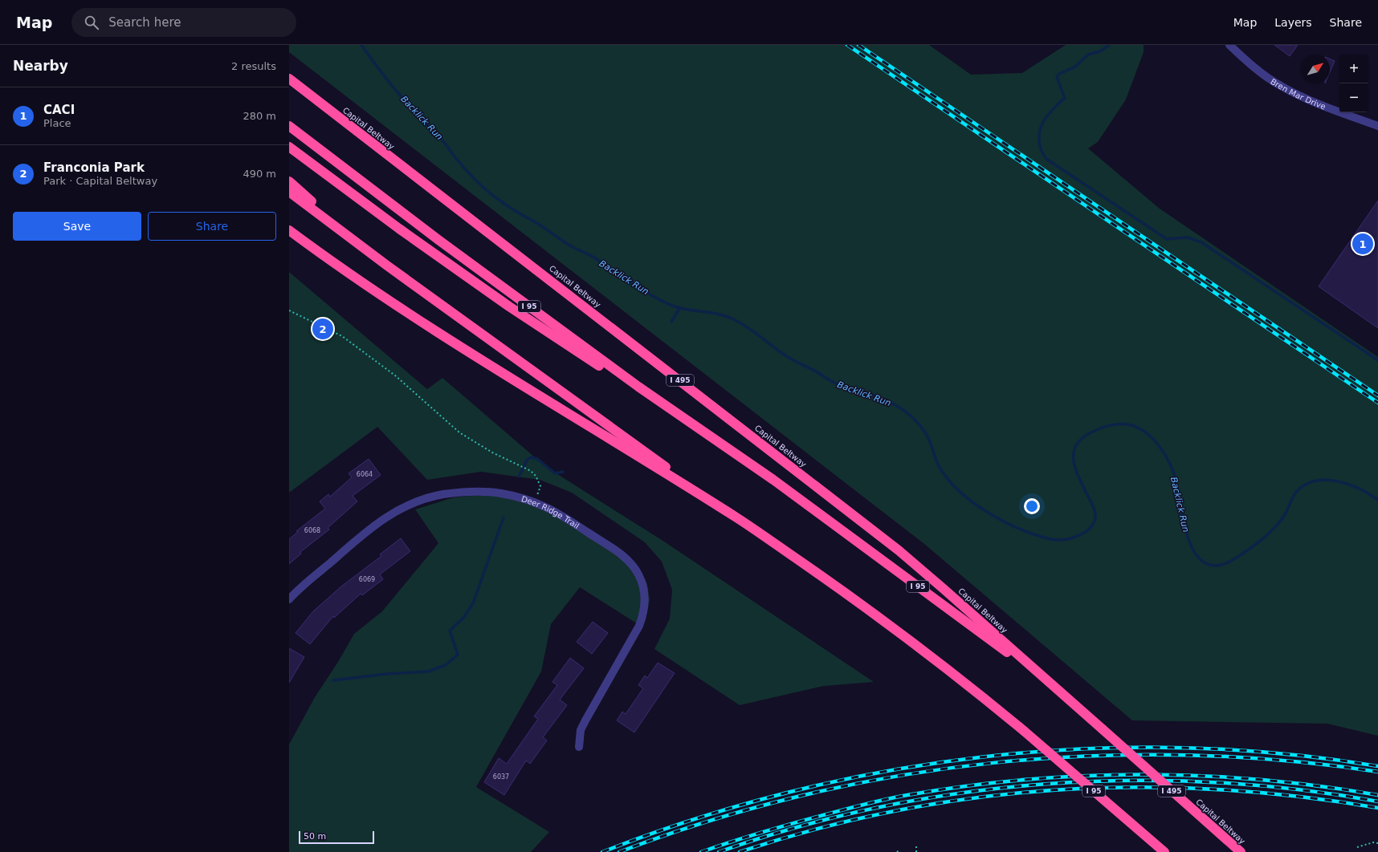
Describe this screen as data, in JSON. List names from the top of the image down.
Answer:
{
  "streets": {
    "highway": ["Capital Beltway", "I 95", "I 495"],
    "street": ["Bren Mar Drive", "Deer Ridge Trail"]
  },
  "crossings": [
    ["Capital Beltway", "I 95"]
  ],
  "water": ["Backlick Run"],
  "house_numbers": [
    "6064",
    "6068",
    "6069",
    "6037"
  ],
  "scale_bar": "50 m",
  "north": "top right",
  "page": {
    "header": "Map",
    "search": "Search here",
    "nav": ["Map", "Layers", "Share"],
    "heading": ["Nearby", "2 results"],
    "map_buttons": ["+", "−"],
    "list": [
      {
        "mark": "1",
        "name": "CACI",
        "note": "Place",
        "value": "280 m"
      },
      {
        "mark": "2",
        "name": "Franconia Park",
        "note": "Park · Capital Beltway",
        "value": "490 m"
      }
    ],
    "buttons": ["Save", "Share"],
    "pins": ["1", "2"],
    "scale": "50 m"
  }
}
